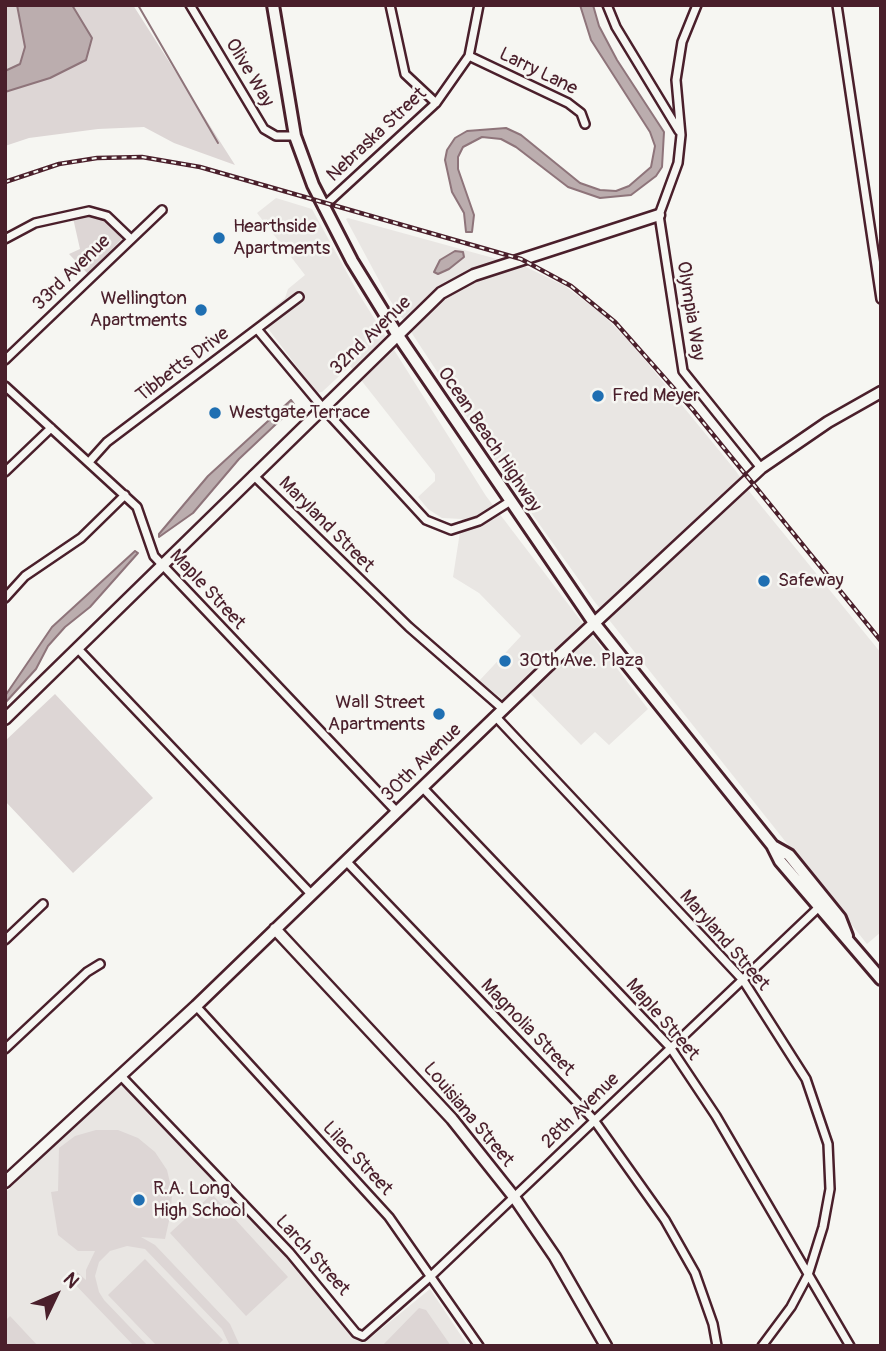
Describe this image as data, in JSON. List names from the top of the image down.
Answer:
{
  "streets": {
    "main road": ["Ocean Beach Highway"],
    "street": [
      "Larry Lane",
      "Olive Way",
      "Nebraska Street",
      "33rd Avenue",
      "Olympia Way",
      "32nd Avenue",
      "Tibbetts Drive",
      "Maryland Street",
      "Maple Street",
      "30th Avenue",
      "Magnolia Street",
      "28th Avenue",
      "Louisiana Street",
      "Lilac Street",
      "Larch Street"
    ]
  },
  "crossings": [
    ["Larry Lane", "Nebraska Street"],
    ["Olive Way", "Ocean Beach Highway"],
    ["Nebraska Street", "Ocean Beach Highway"],
    ["Olympia Way", "32nd Avenue"],
    ["Olympia Way", "30th Avenue"],
    ["32nd Avenue", "Ocean Beach Highway"],
    ["32nd Avenue", "Maryland Street"],
    ["32nd Avenue", "Maple Street"],
    ["Tibbetts Drive", "Maple Street"],
    ["Ocean Beach Highway", "30th Avenue"],
    ["Ocean Beach Highway", "28th Avenue"],
    ["Maryland Street", "Maple Street"],
    ["Maryland Street", "30th Avenue"],
    ["Maryland Street", "28th Avenue"],
    ["Maple Street", "30th Avenue"],
    ["Maple Street", "28th Avenue"],
    ["30th Avenue", "Magnolia Street"],
    ["30th Avenue", "Louisiana Street"],
    ["30th Avenue", "Lilac Street"],
    ["30th Avenue", "Larch Street"],
    ["Magnolia Street", "28th Avenue"],
    ["28th Avenue", "Louisiana Street"],
    ["28th Avenue", "Lilac Street"],
    ["28th Avenue", "Larch Street"]
  ],
  "places": [
    "Hearthside Apartments",
    "Wellington Apartments",
    "Fred Meyer",
    "Westgate Terrace",
    "Safeway",
    "30th Ave. Plaza",
    "Wall Street Apartments",
    "R.A. Long High School"
  ],
  "north": "top right"
}
